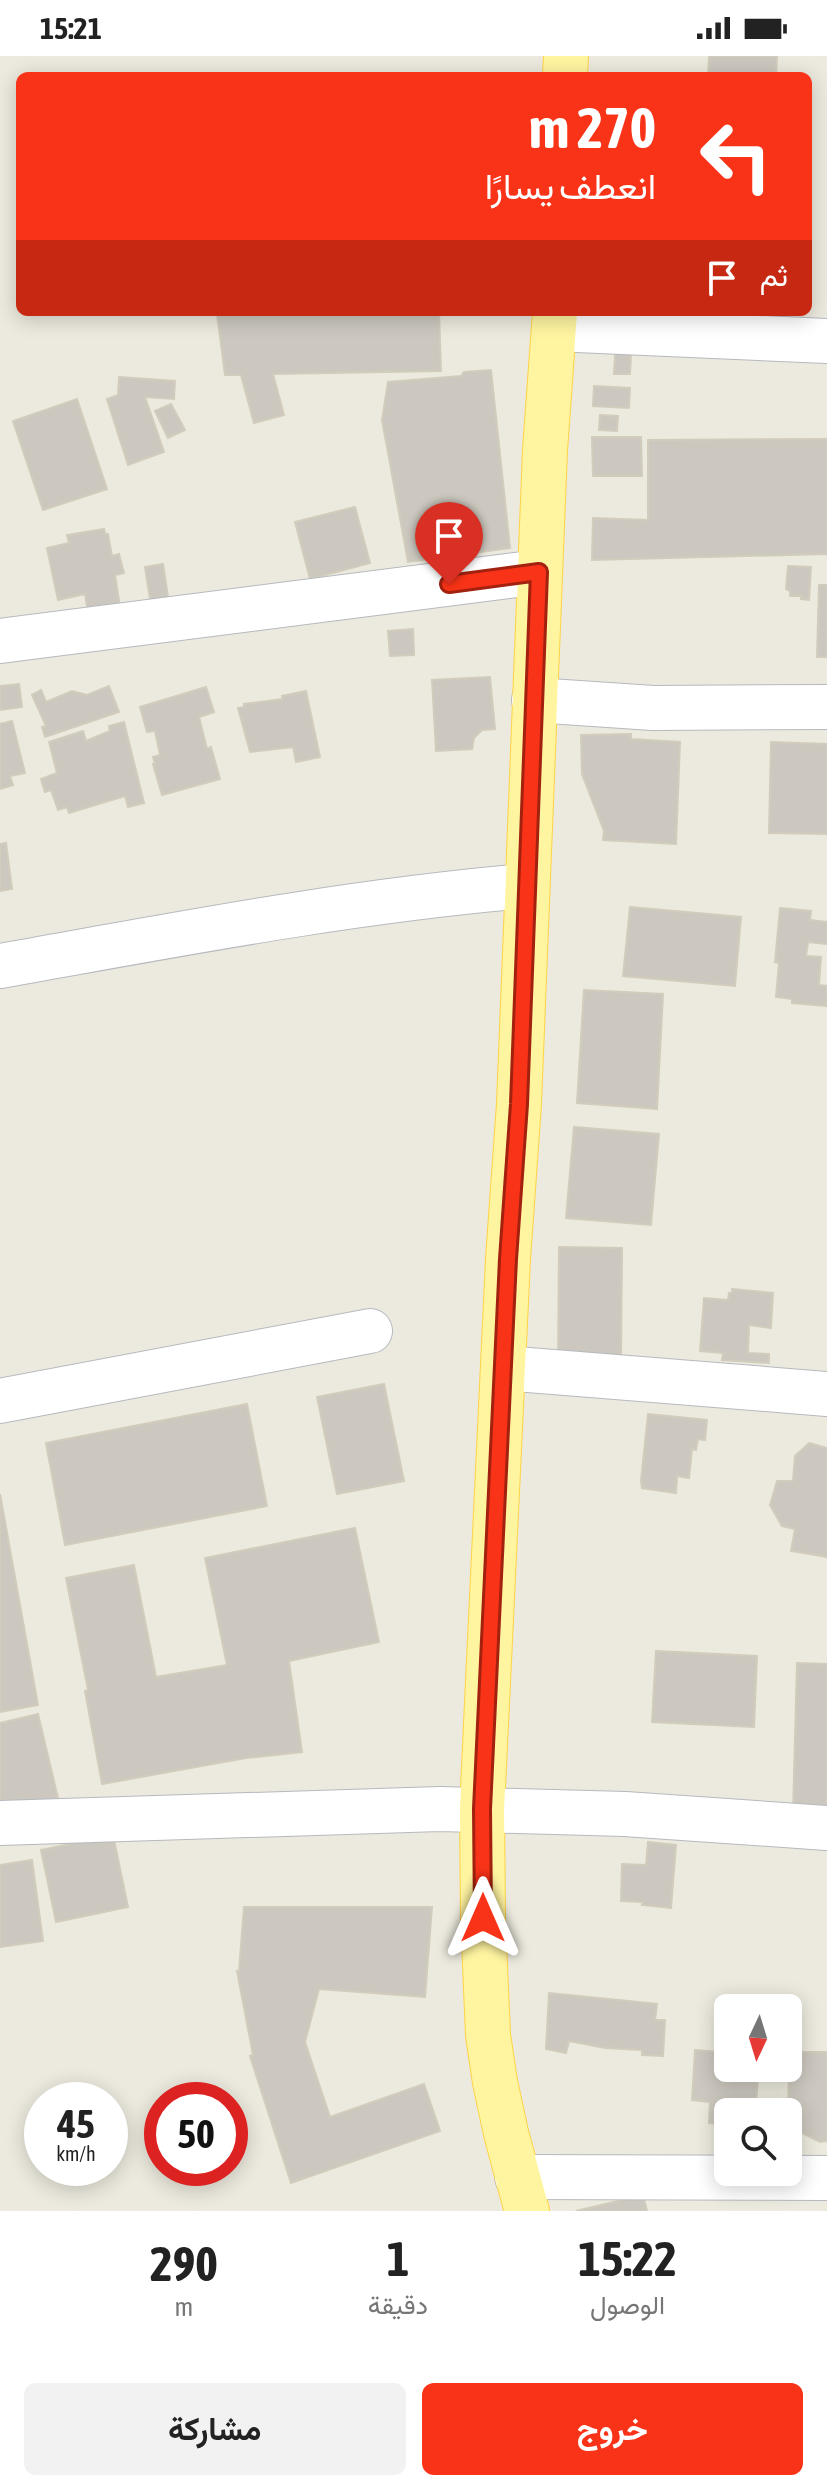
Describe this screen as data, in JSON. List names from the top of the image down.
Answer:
{
  "north": "bottom",
  "page": {
    "status": "15:21",
    "turn": ["270 m", "انعطف يسارًا"],
    "then": "ثم",
    "speed": "45 km/h",
    "limit": "50",
    "eta": [
      "15:22",
      "الوصول",
      "1",
      "دقيقة",
      "290",
      "m"
    ],
    "buttons": ["خروج", "مشاركة"]
  }
}
